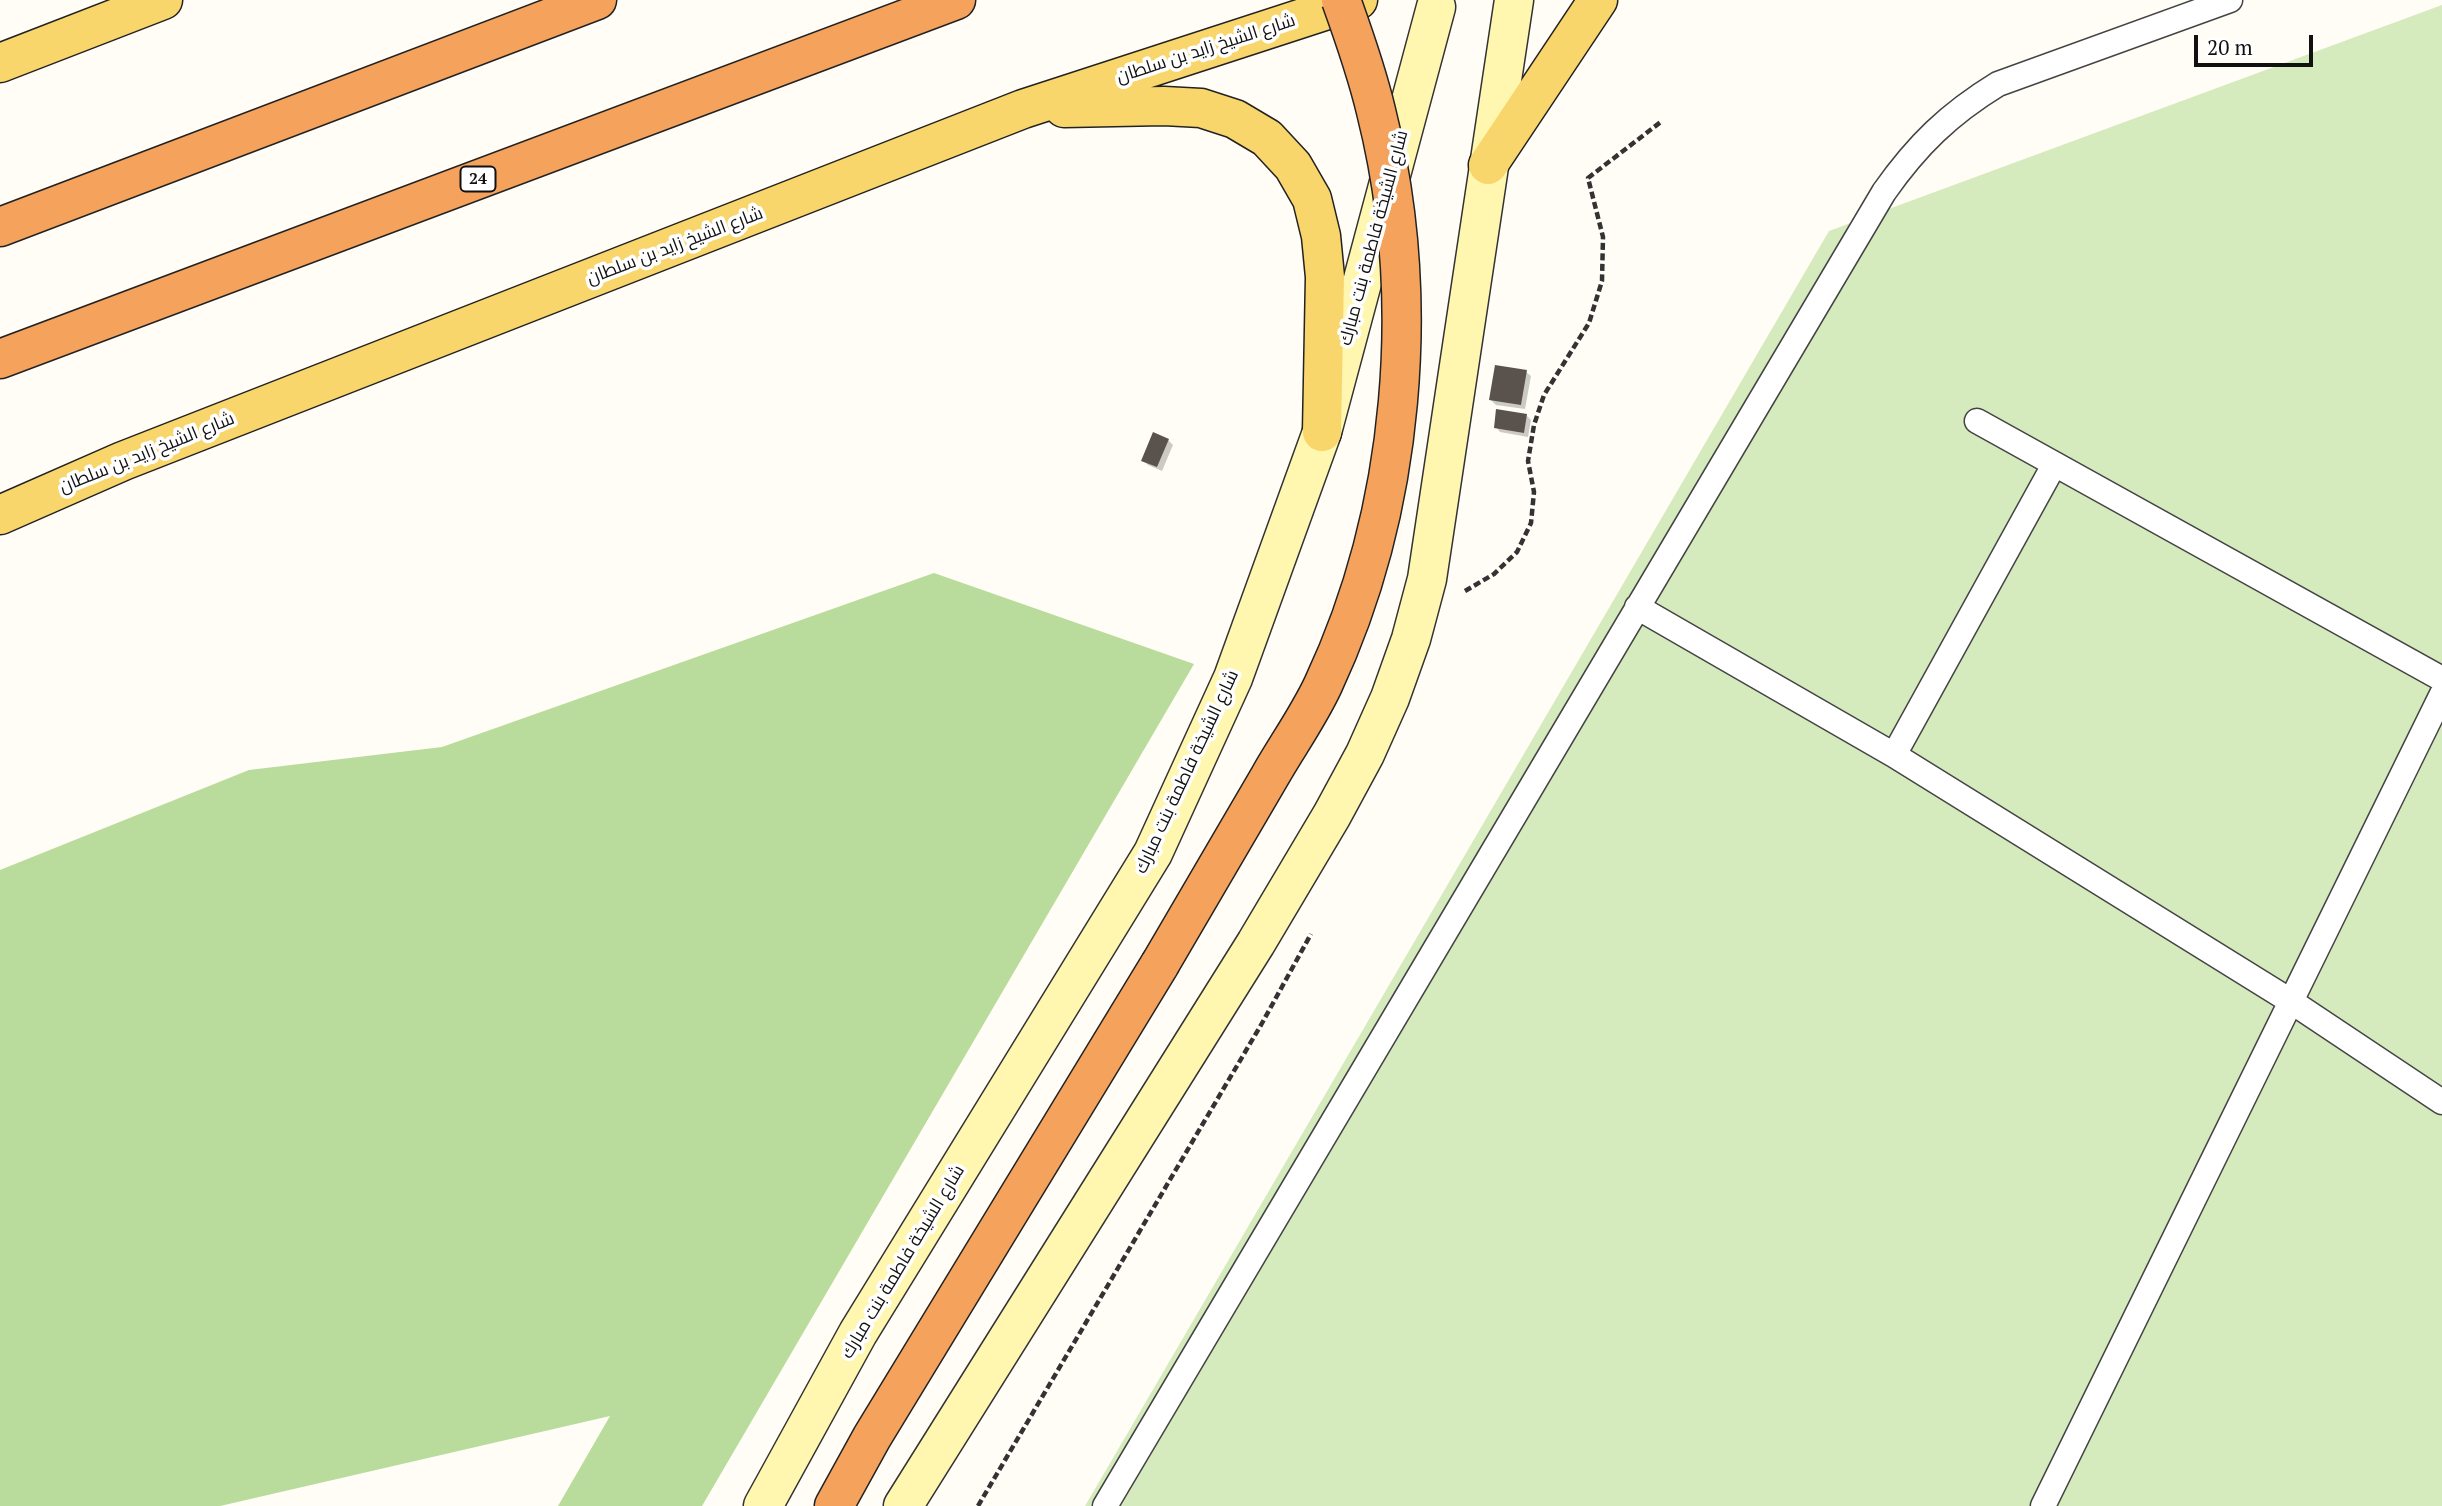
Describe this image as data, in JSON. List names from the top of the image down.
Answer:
{
  "streets": {
    "highway": ["24"],
    "main road": ["شارع الشيخ زايد بن سلطان"],
    "street": ["شارع الشيخة فاطمة بنت مبارك"]
  },
  "scale_bar": "20 m"
}
